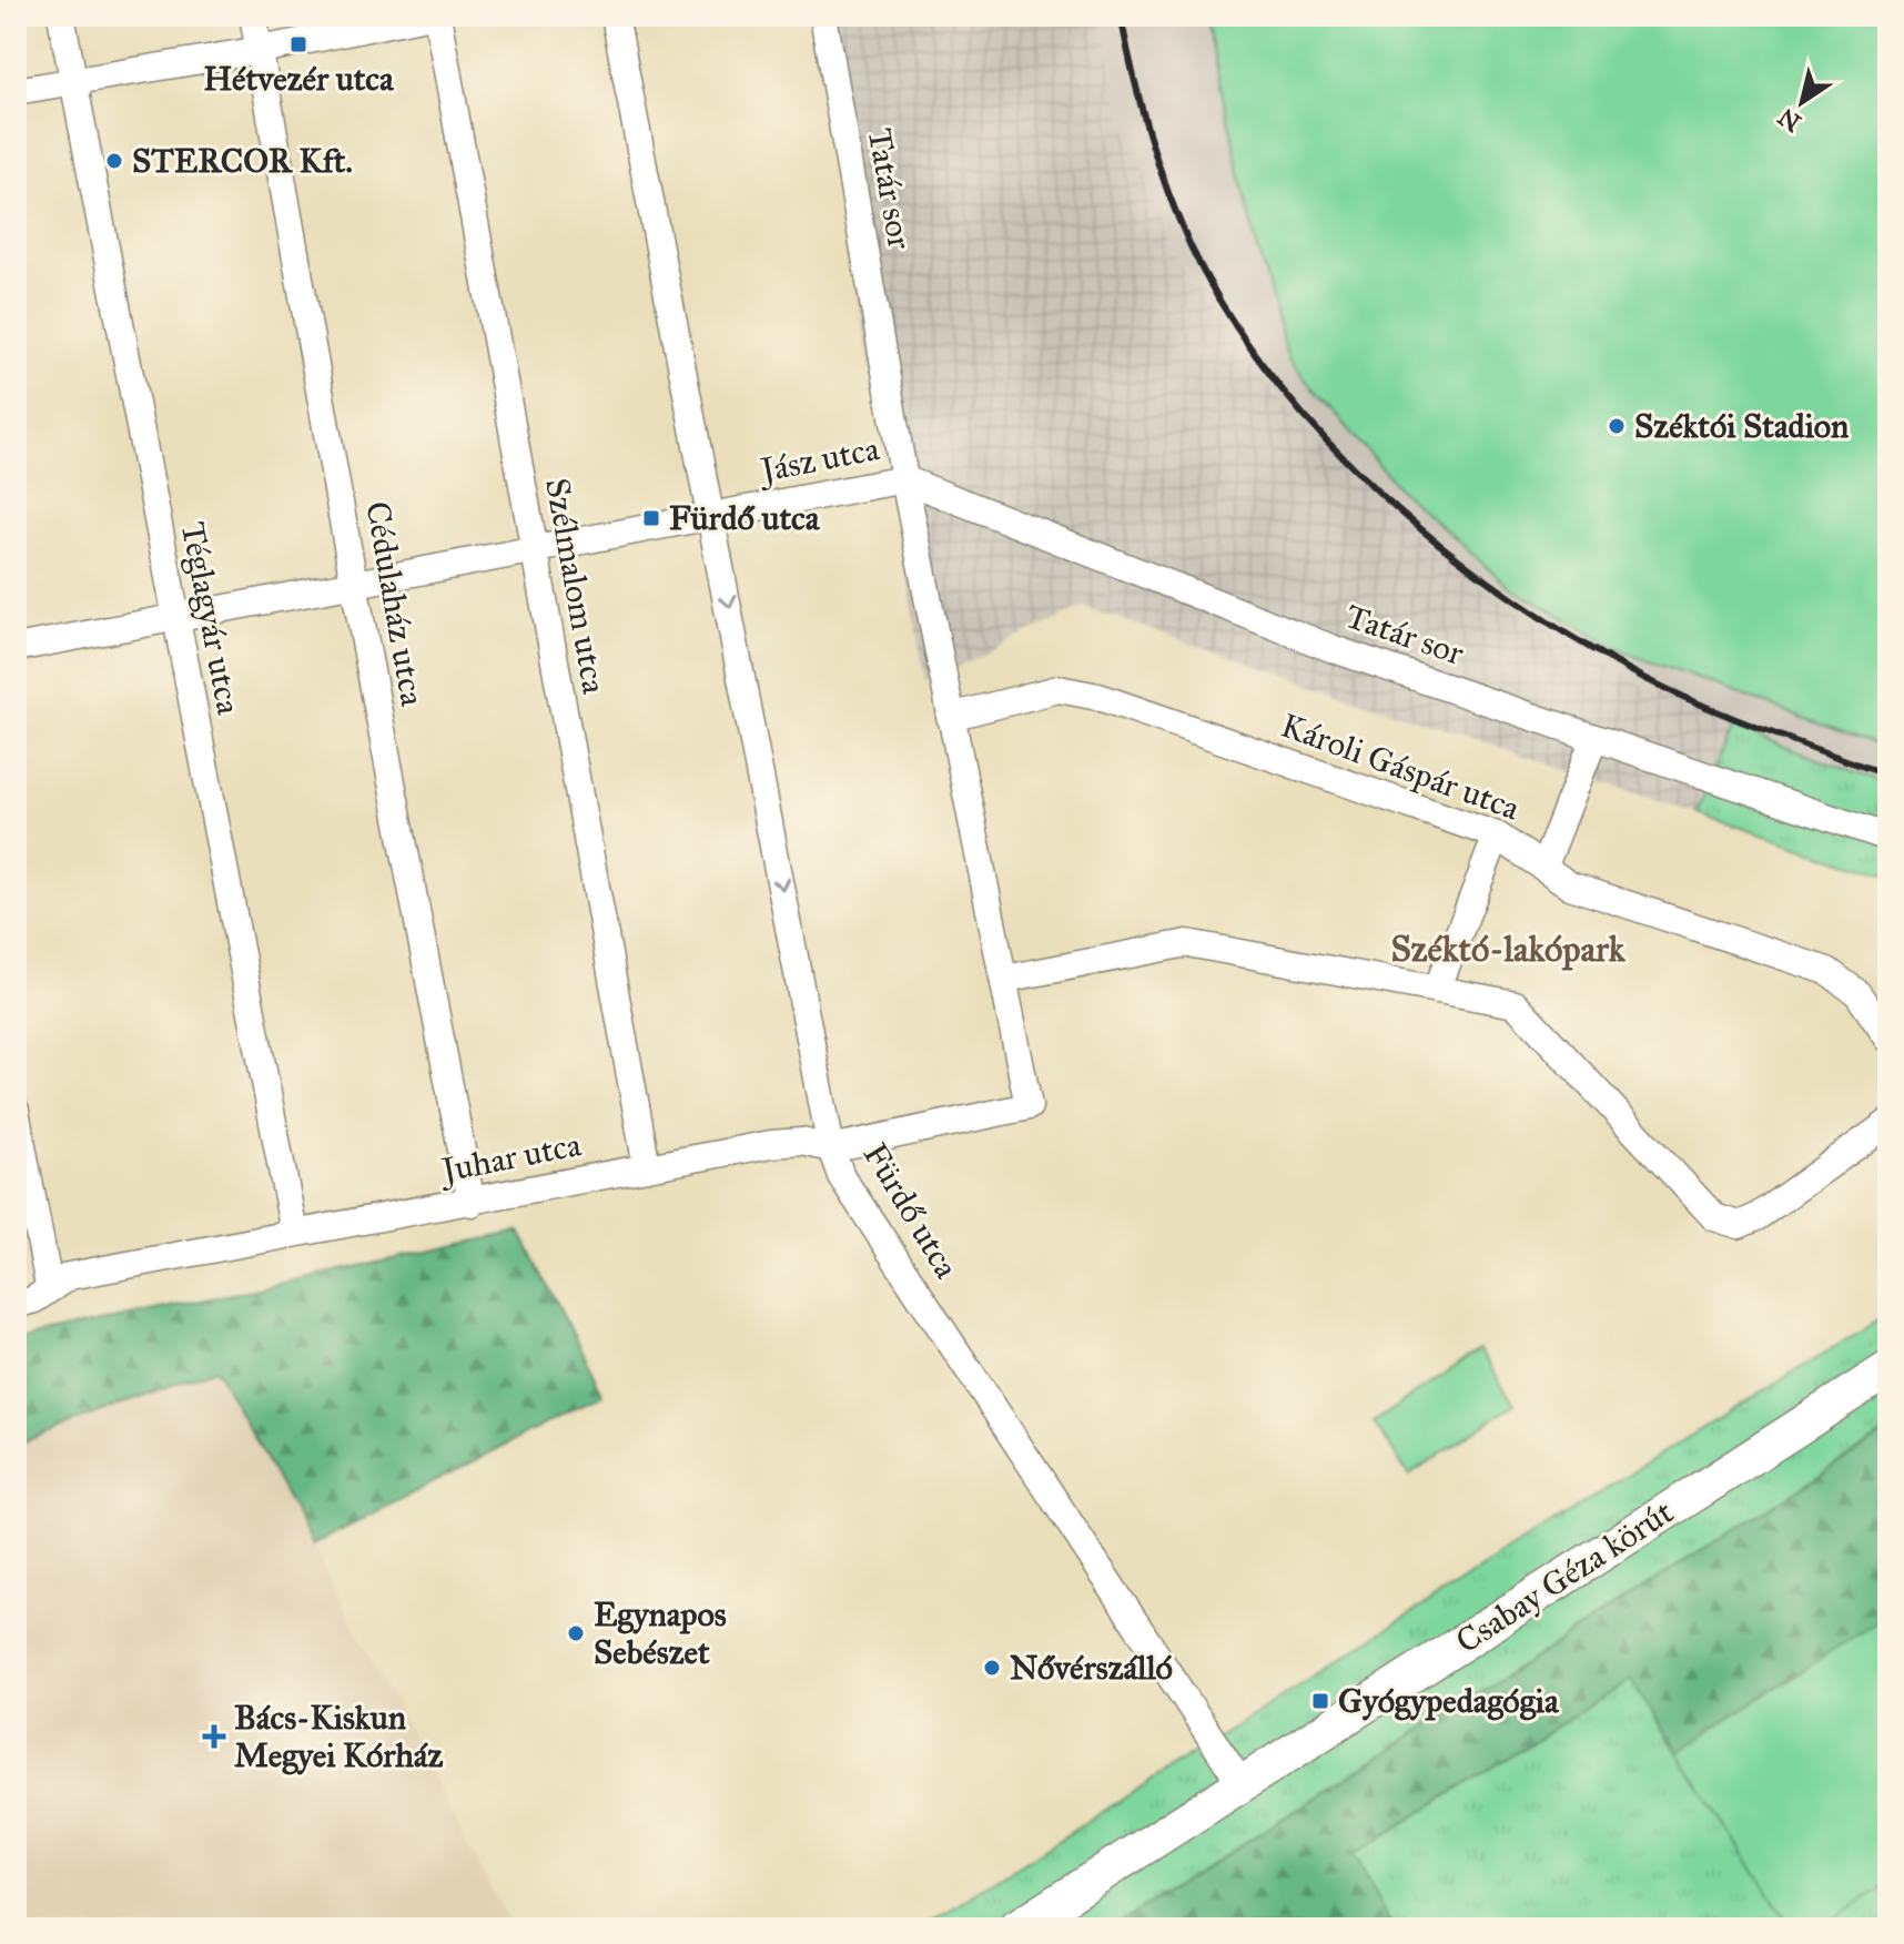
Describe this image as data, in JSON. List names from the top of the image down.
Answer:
{
  "streets": {
    "street": [
      "Tatár sor",
      "Jász utca",
      "Szélmalom utca",
      "Cédulaház utca",
      "Téglagyár utca",
      "Károli Gáspár utca",
      "Juhar utca",
      "Fürdő utca",
      "Csabay Géza körút"
    ]
  },
  "crossings": [
    ["Tatár sor", "Jász utca"],
    ["Tatár sor", "Károli Gáspár utca"],
    ["Tatár sor", "Juhar utca"],
    ["Jász utca", "Szélmalom utca"],
    ["Jász utca", "Cédulaház utca"],
    ["Jász utca", "Téglagyár utca"],
    ["Jász utca", "Fürdő utca"],
    ["Szélmalom utca", "Juhar utca"],
    ["Cédulaház utca", "Juhar utca"],
    ["Téglagyár utca", "Juhar utca"],
    ["Juhar utca", "Fürdő utca"],
    ["Fürdő utca", "Csabay Géza körút"]
  ],
  "districts": ["Széktó-lakópark"],
  "places": {
    "transit": ["Hétvezér utca", "Fürdő utca", "Gyógypedagógia"],
    "other": [
      "STERCOR Kft.",
      "Széktói Stadion",
      "Egynapos Sebészet",
      "Nővérszálló"
    ],
    "health": ["Bács-Kiskun Megyei Kórház"]
  },
  "north": "bottom left"
}
